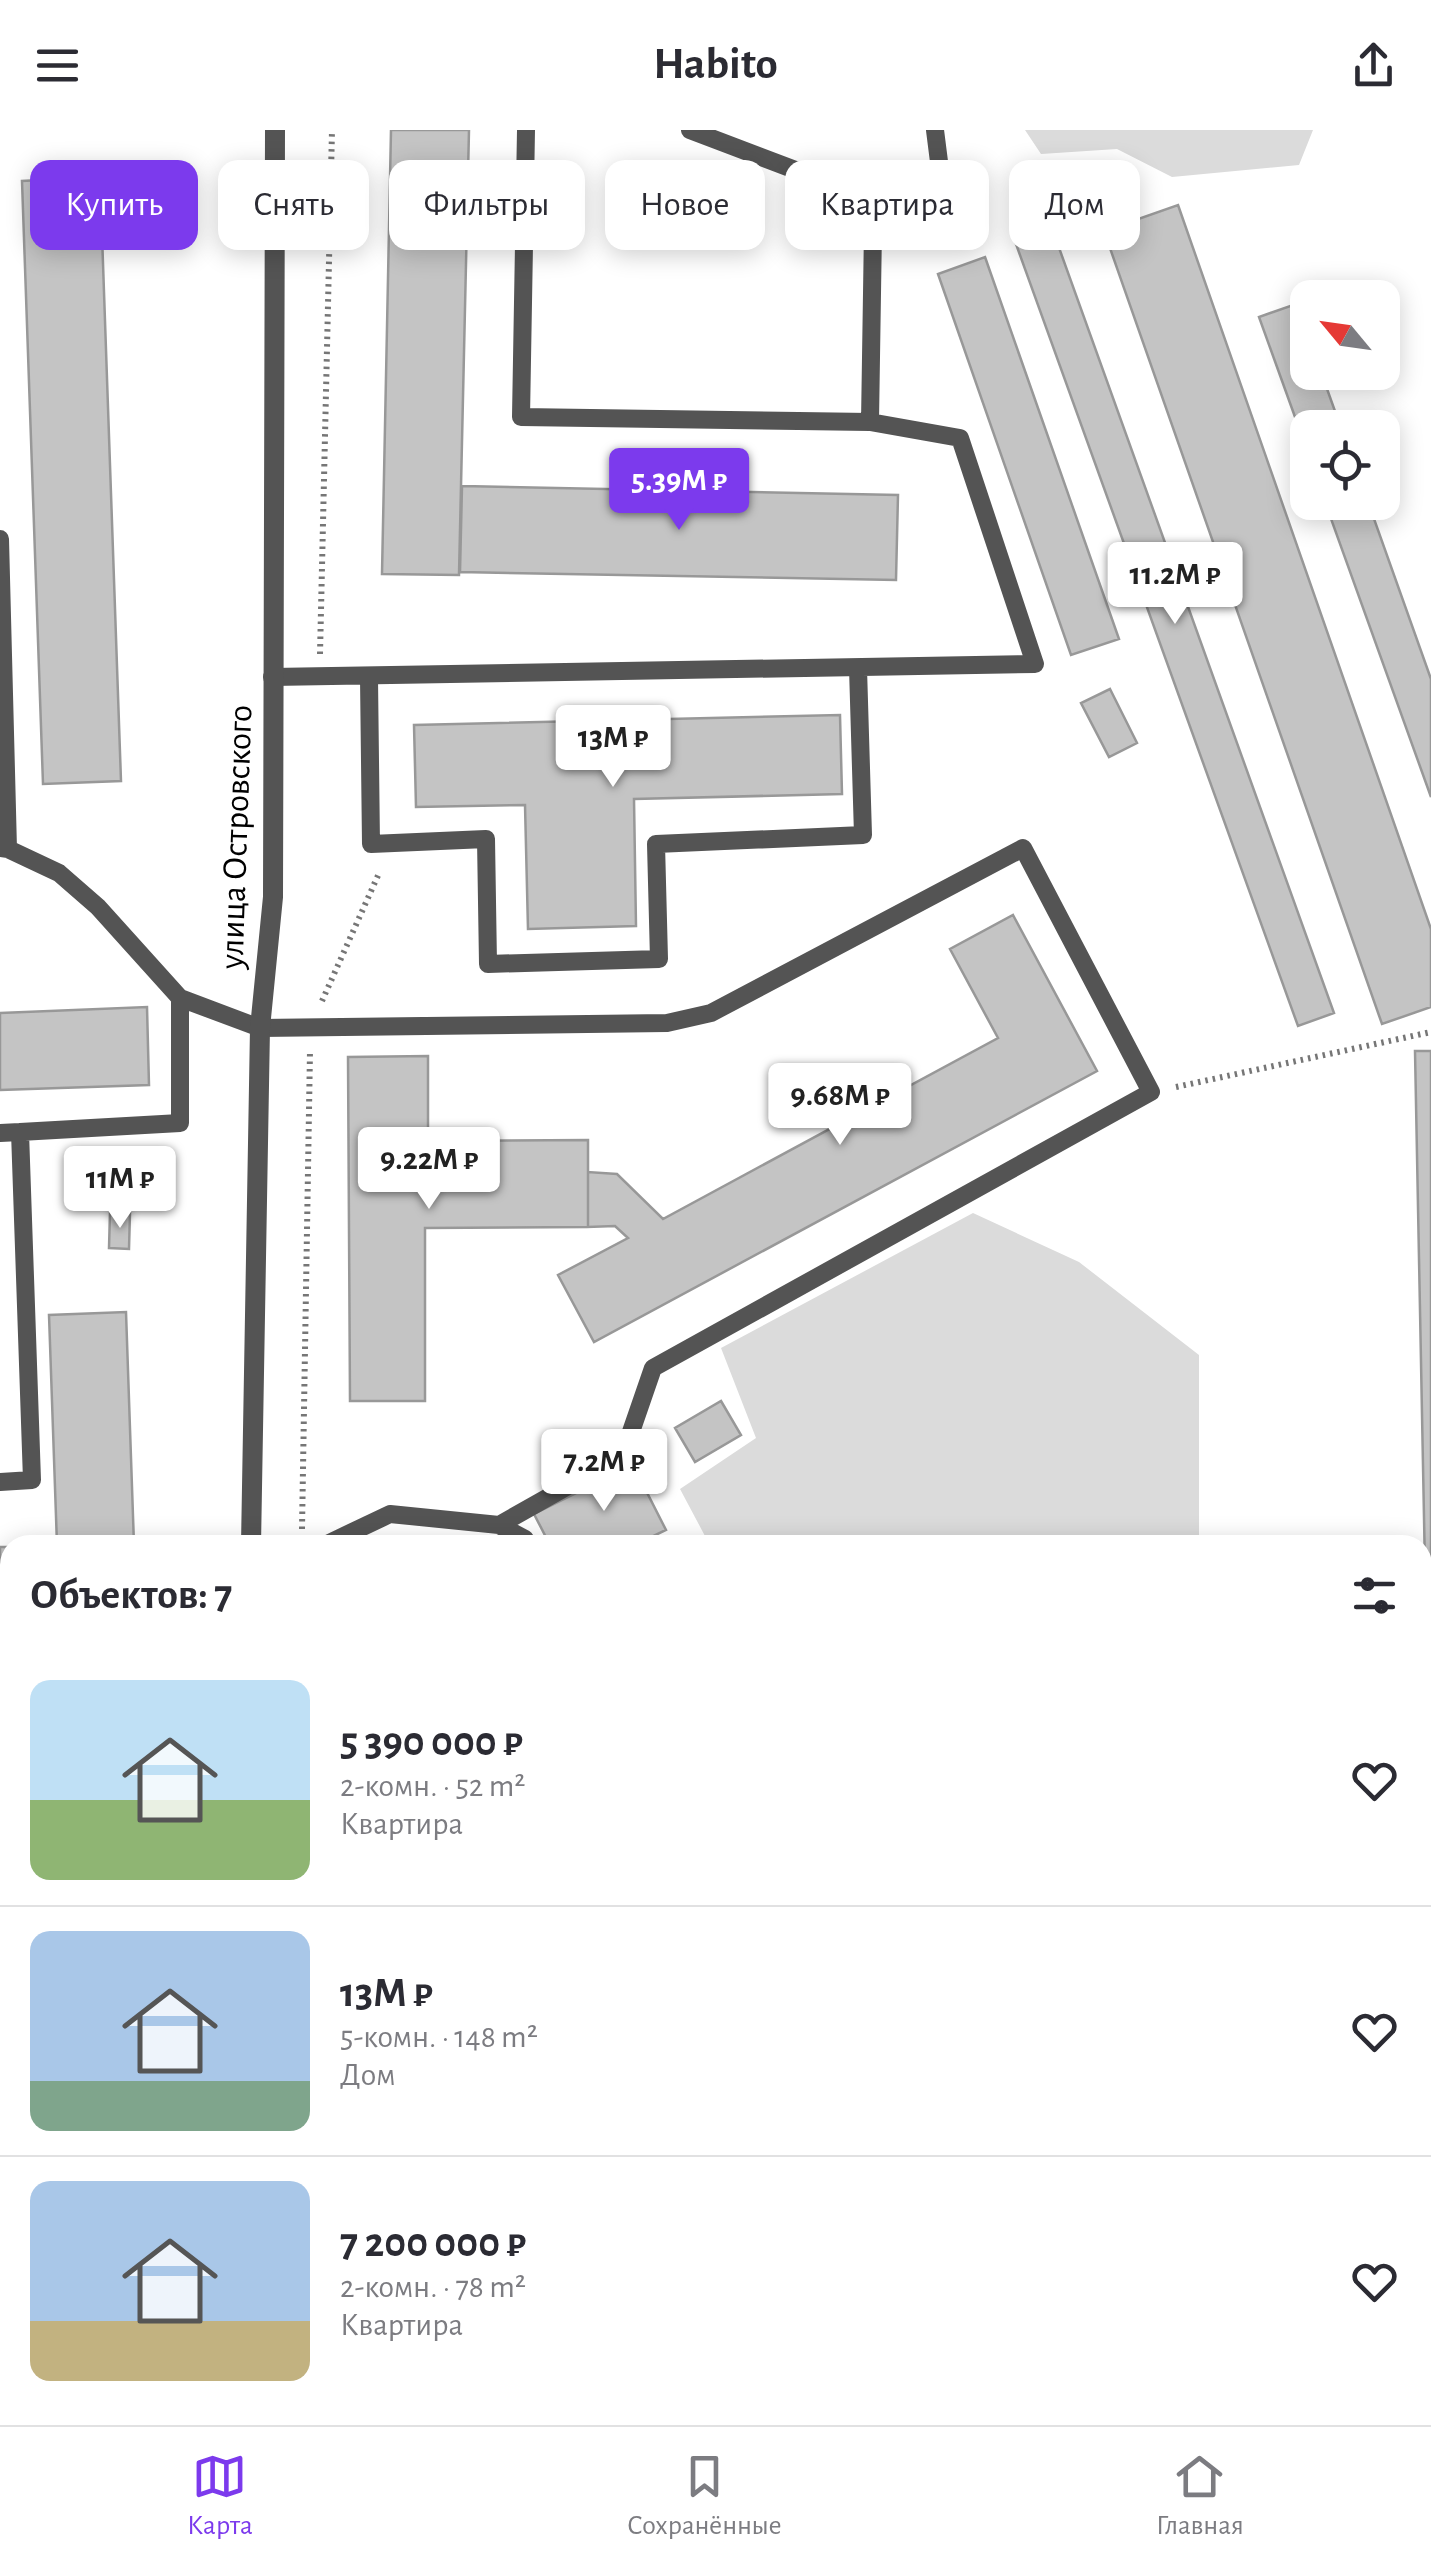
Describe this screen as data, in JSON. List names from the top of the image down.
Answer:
{
  "streets": {
    "street": ["улица Островского"]
  },
  "north": "top left",
  "page": {
    "header": "Habito",
    "chip": [
      "Купить",
      "Снять",
      "Фильтры",
      "Новое",
      "Квартира",
      "Дом"
    ],
    "price": [
      "5.39M ₽",
      "11.2M ₽",
      "13M ₽",
      "9.68M ₽",
      "9.22M ₽",
      "11M ₽",
      "7.2M ₽"
    ],
    "heading": "Объектов: 7",
    "list": [
      {
        "name": "5 390 000 ₽",
        "note": "2-комн. · 52 m² · Квартира"
      },
      {
        "name": "13M ₽",
        "note": "5-комн. · 148 m² · Дом"
      },
      {
        "name": "7 200 000 ₽",
        "note": "2-комн. · 78 m² · Квартира"
      }
    ],
    "tabs": ["Карта", "Сохранённые", "Главная"]
  }
}
